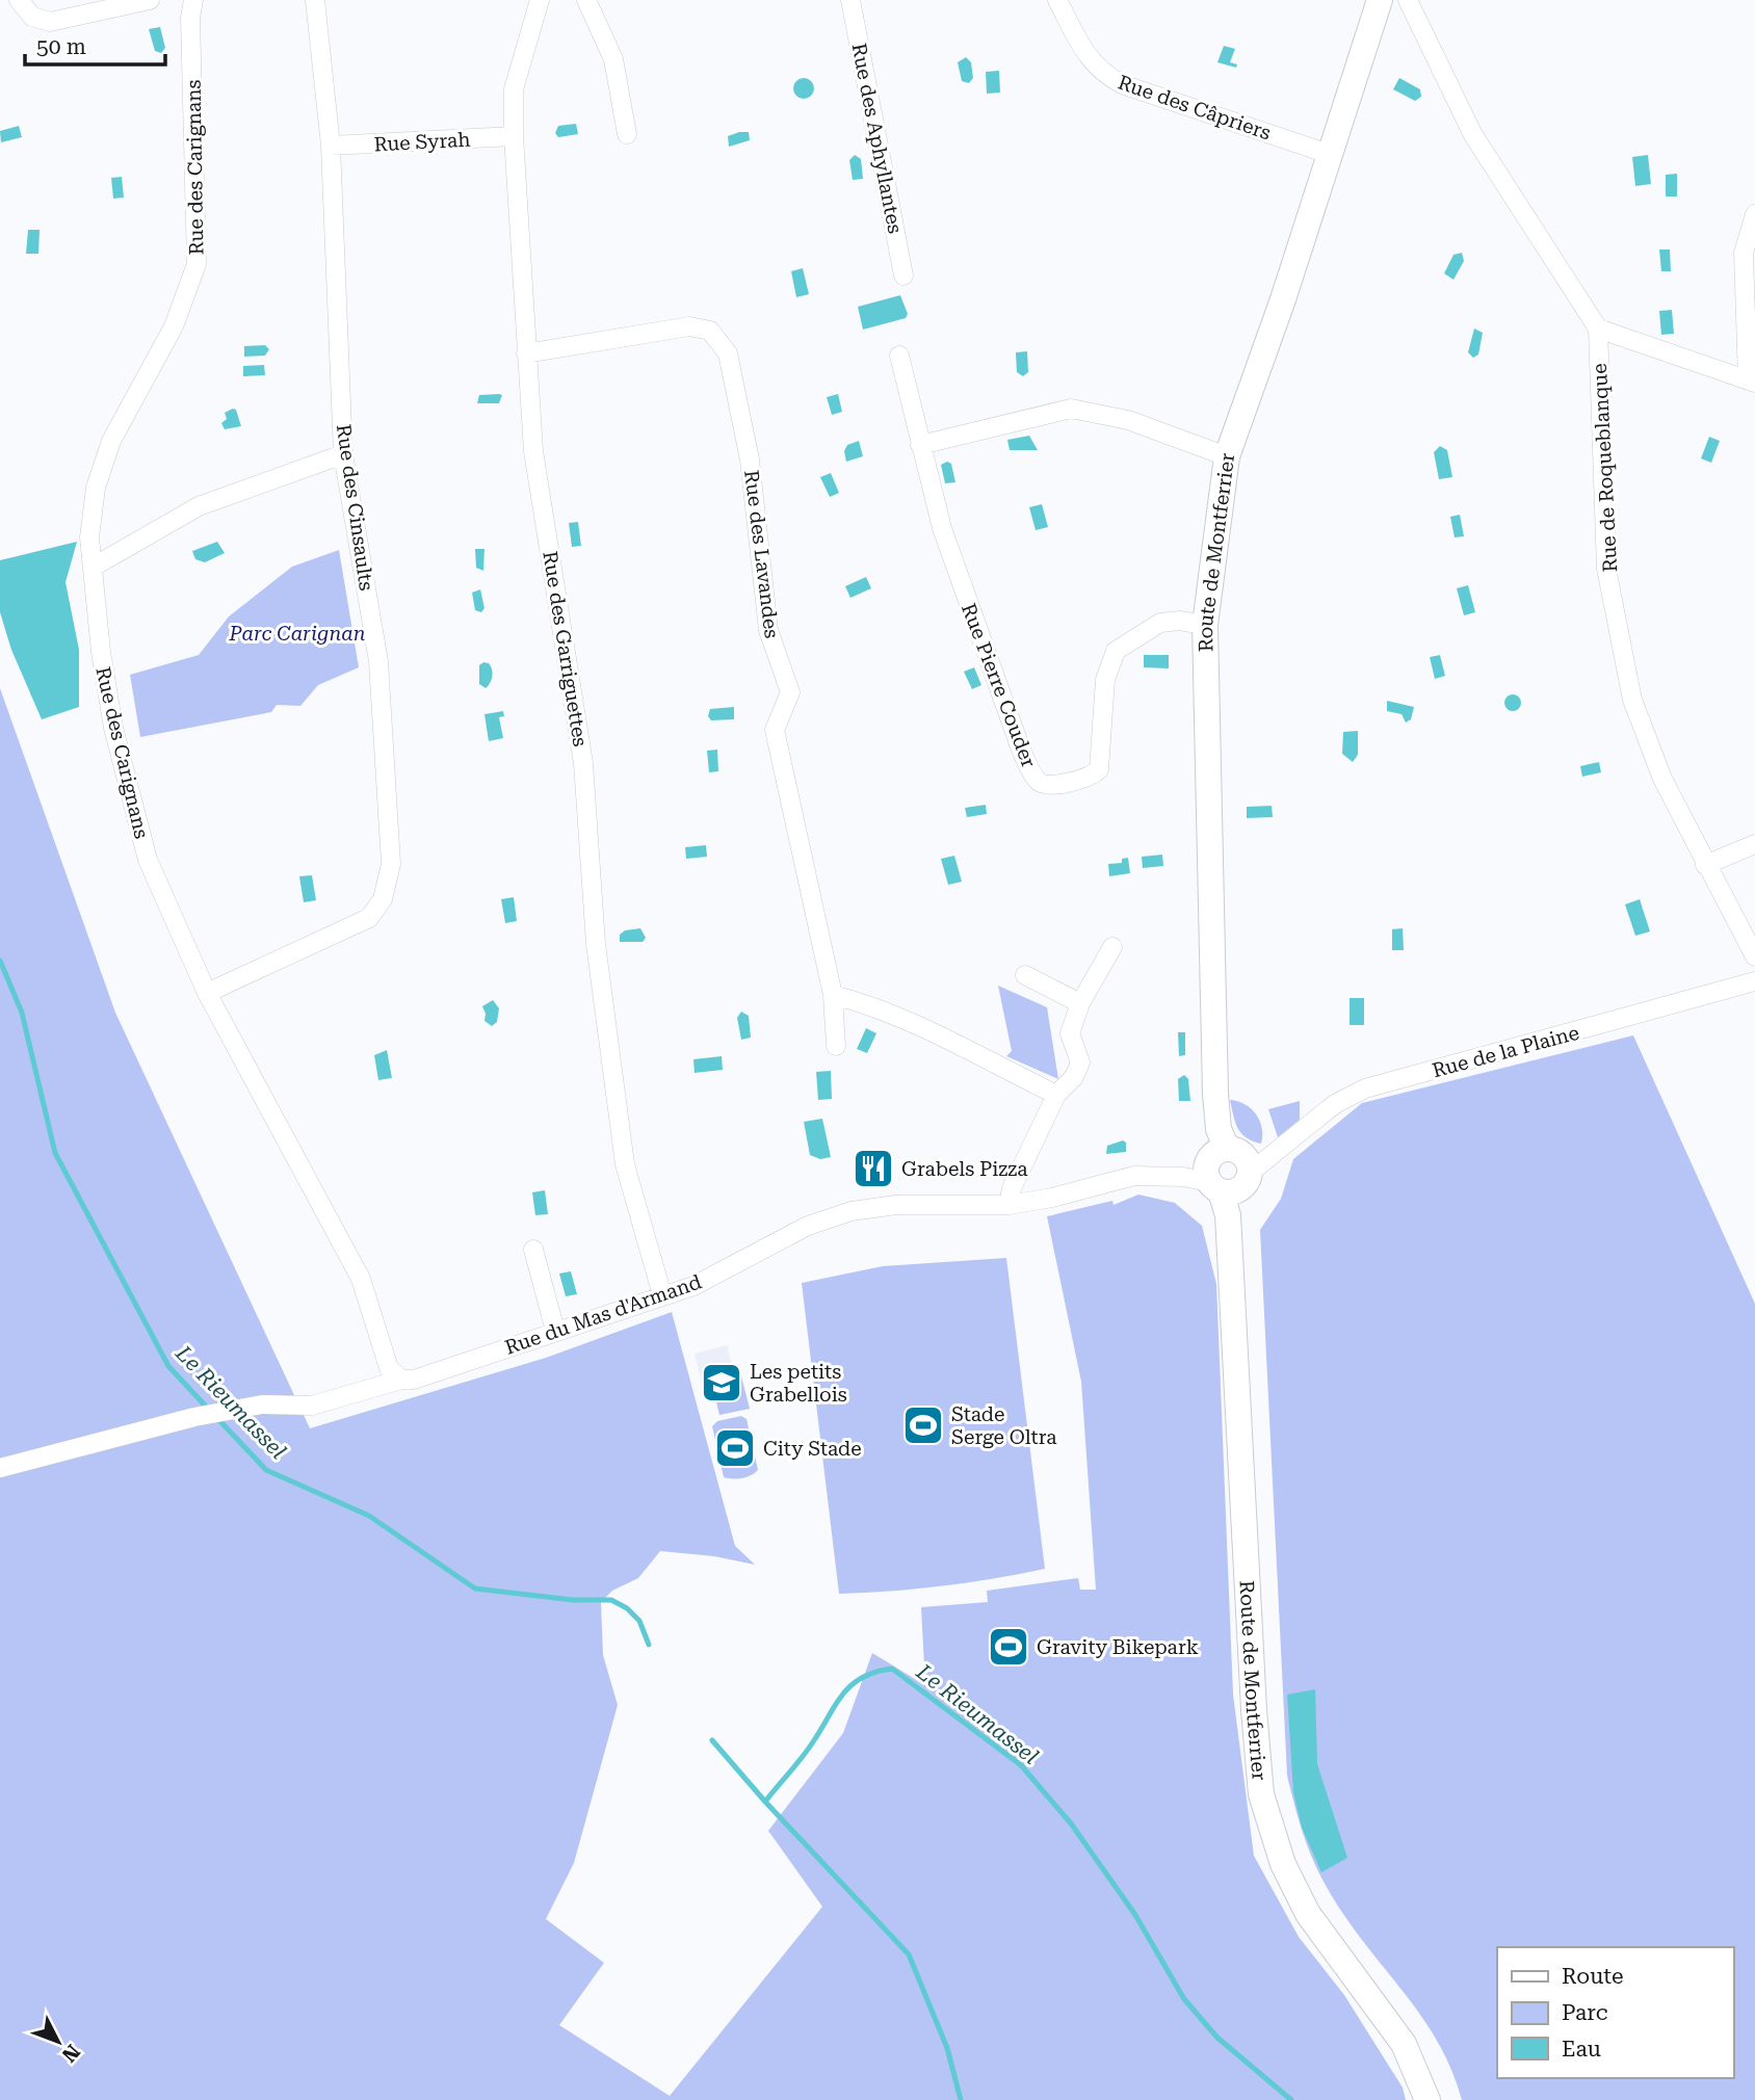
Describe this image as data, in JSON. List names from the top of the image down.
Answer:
{
  "streets": {
    "street": [
      "Rue des Câpriers",
      "Rue des Aphyllantes",
      "Rue Syrah",
      "Rue des Carignans",
      "Rue de Roqueblanque",
      "Rue des Cinsaults",
      "Route de Montferrier",
      "Rue des Lavandes",
      "Rue des Garriguettes",
      "Rue Pierre Couder",
      "Rue de la Plaine",
      "Rue du Mas d'Armand"
    ]
  },
  "crossings": [
    ["Rue des Câpriers", "Route de Montferrier"],
    ["Rue Syrah", "Rue des Cinsaults"],
    ["Rue Syrah", "Rue des Garriguettes"],
    ["Rue des Carignans", "Rue des Cinsaults"],
    ["Rue des Carignans", "Rue du Mas d'Armand"],
    ["Route de Montferrier", "Rue Pierre Couder"],
    ["Route de Montferrier", "Rue de la Plaine"],
    ["Route de Montferrier", "Rue du Mas d'Armand"],
    ["Rue des Lavandes", "Rue des Garriguettes"],
    ["Rue des Garriguettes", "Rue du Mas d'Armand"],
    ["Rue de la Plaine", "Rue du Mas d'Armand"]
  ],
  "water": ["Le Rieumassel"],
  "parks": ["Parc Carignan"],
  "places": {
    "restaurant": ["Grabels Pizza"],
    "school or university": ["Les petits Grabellois"],
    "sports": ["Stade Serge Oltra", "City Stade", "Gravity Bikepark"]
  },
  "legend": ["Route", "Parc", "Eau"],
  "scale_bar": "50 m",
  "north": "bottom right"
}
